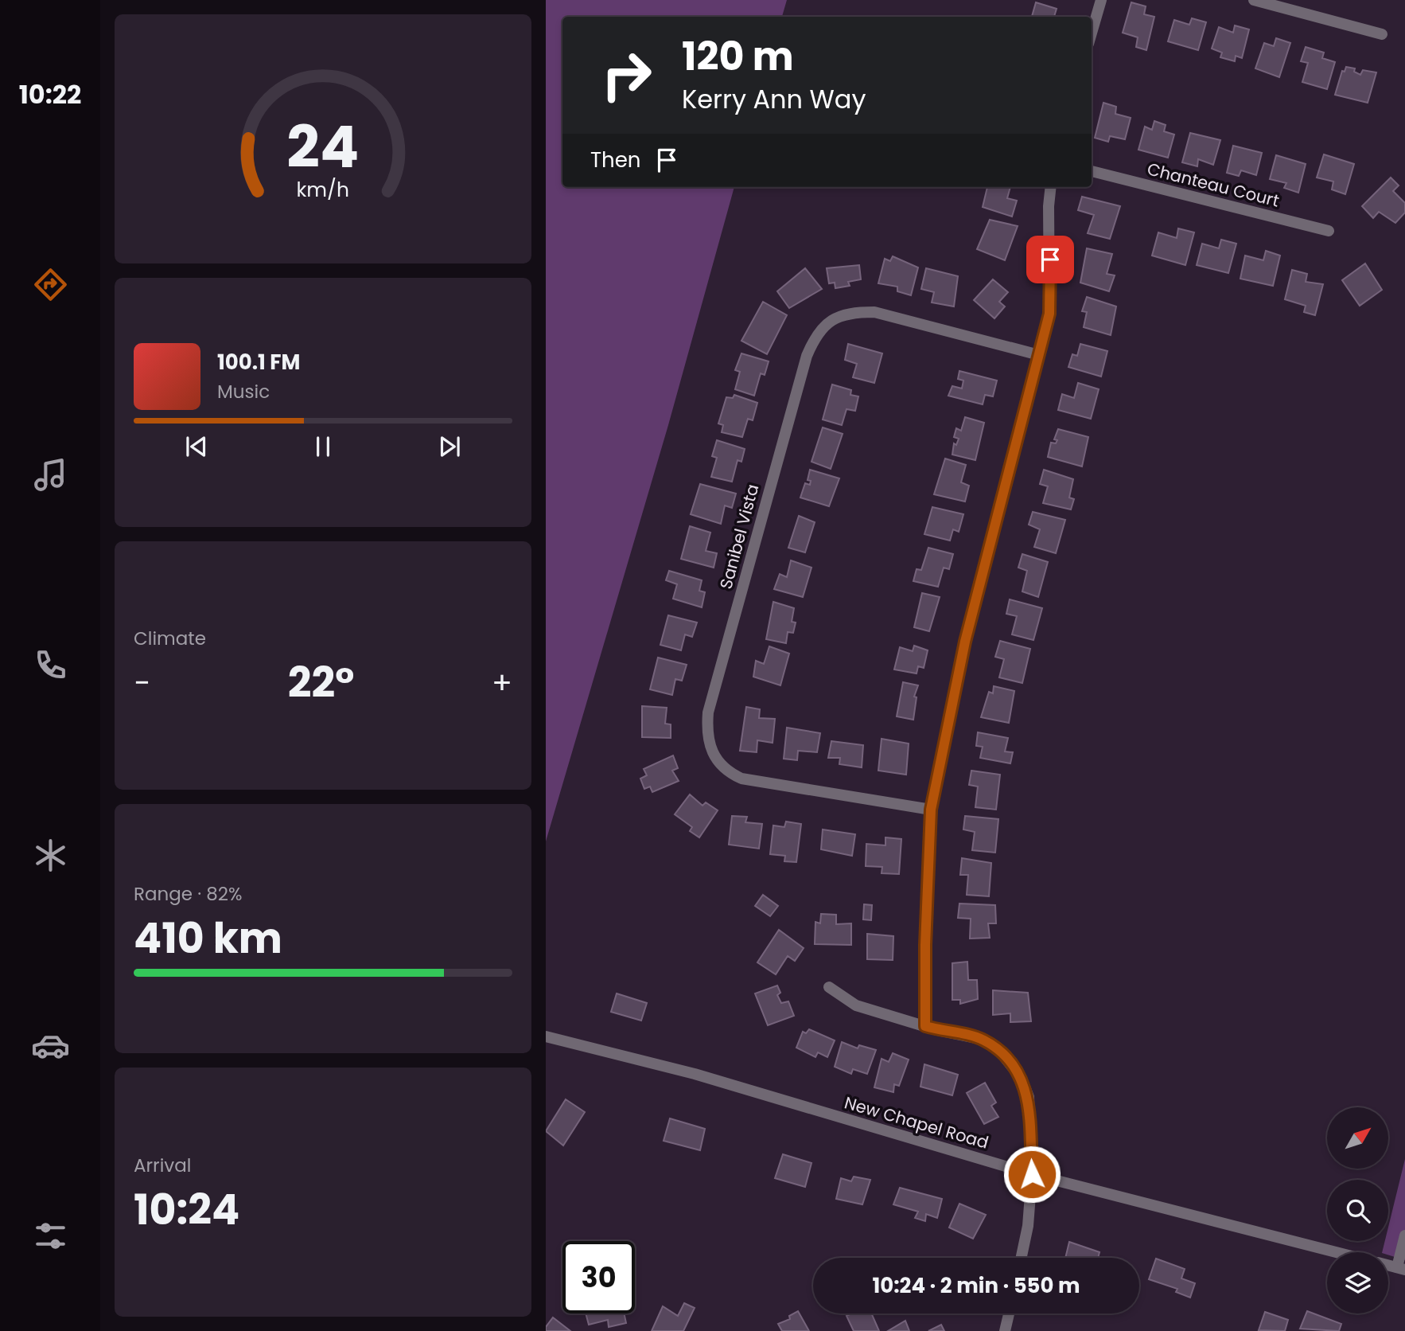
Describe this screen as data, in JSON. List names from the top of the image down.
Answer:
{
  "streets": {
    "street": ["Chanteau Court", "Sanibel Vista", "New Chapel Road"]
  },
  "north": "top right",
  "page": {
    "tabs": "10:22",
    "turn": ["120 m", "Kerry Ann Way"],
    "then": "Then",
    "song": ["100.1 FM", "Music"],
    "tile": [
      "Climate",
      ["Range · 82%", "410 km"],
      ["Arrival", "10:24"]
    ],
    "heat": ["−", "22°", "+"],
    "limit": "30",
    "trip": "10:24 · 2 min · 550 m",
    "gauge": ["24", "km/h"]
  }
}
